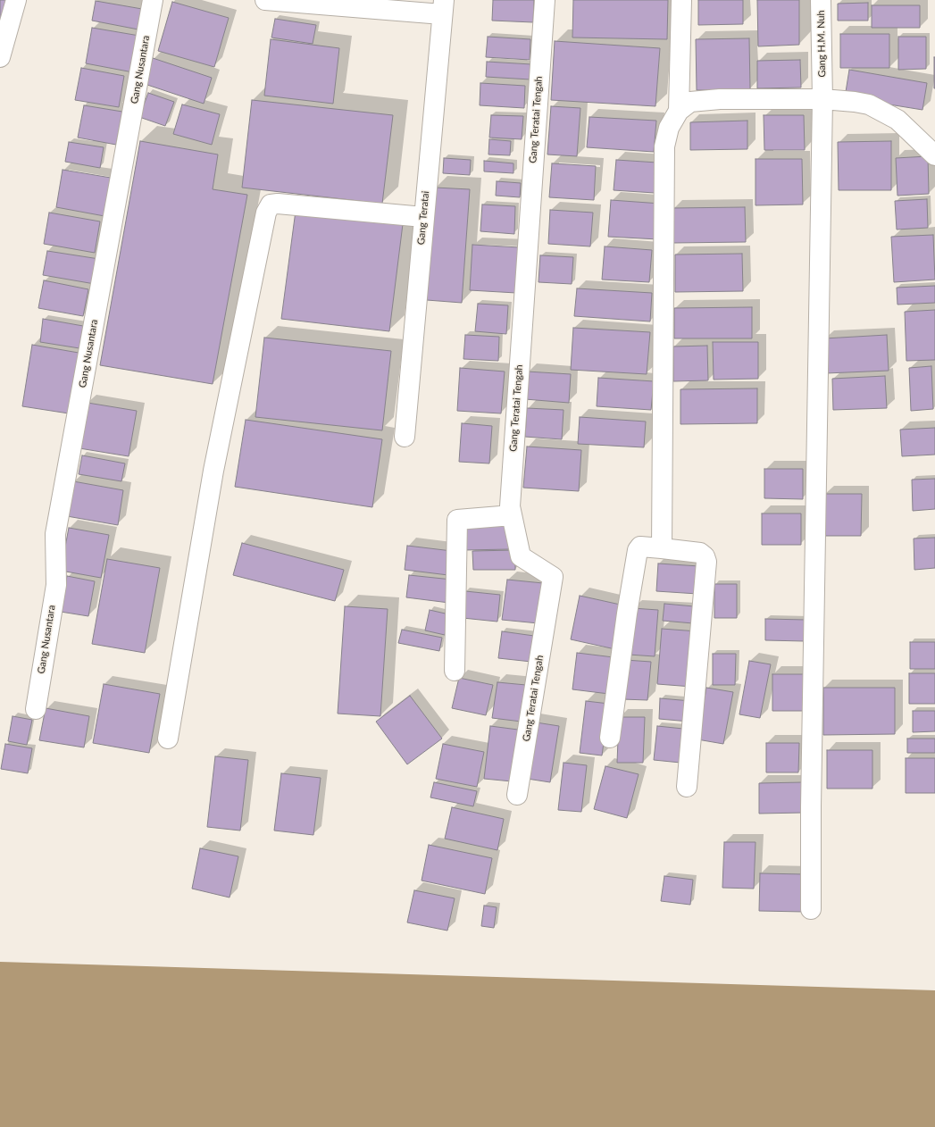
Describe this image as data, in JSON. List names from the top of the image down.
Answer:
{
  "streets": {
    "street": [
      "Gang H.M. Nuh",
      "Gang Nusantara",
      "Gang Teratai Tengah",
      "Gang Teratai"
    ]
  }
}
